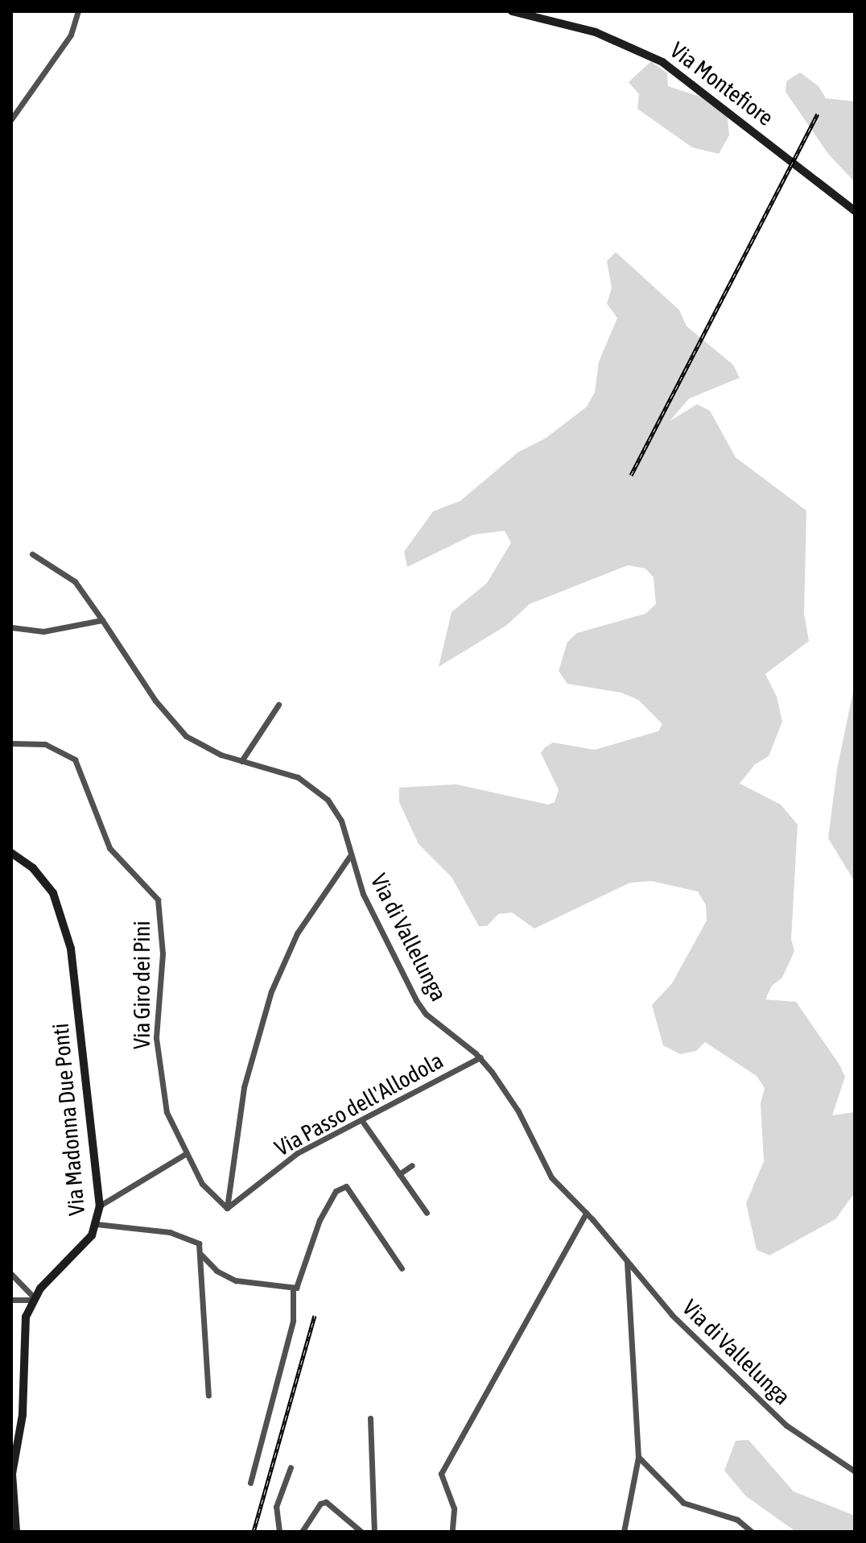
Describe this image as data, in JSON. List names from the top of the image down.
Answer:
{
  "streets": {
    "main road": ["Via Montefiore", "Via Madonna Due Ponti"],
    "street": ["Via di Vallelunga", "Via Giro dei Pini", "Via Passo dell'Allodola"]
  },
  "crossings": [
    ["Via di Vallelunga", "Via Passo dell'Allodola"],
    ["Via Giro dei Pini", "Via Passo dell'Allodola"]
  ]
}
